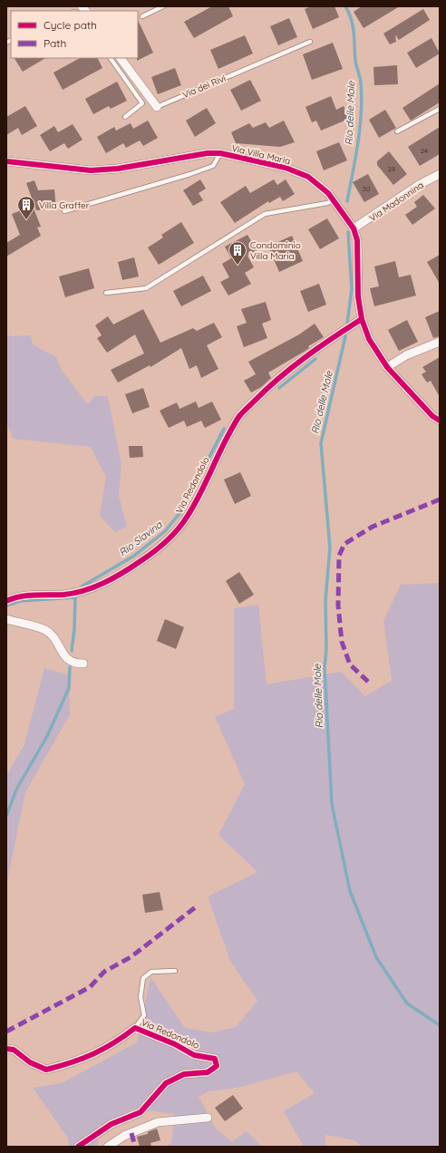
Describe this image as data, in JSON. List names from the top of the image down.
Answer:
{
  "streets": {
    "street": [
      "Via dei Rivi",
      "Via Villa Maria",
      "Via Madonnina",
      "Via Redondolo"
    ]
  },
  "crossings": [
    ["Via Villa Maria", "Via Madonnina"],
    ["Via Villa Maria", "Via Redondolo"]
  ],
  "water": ["Rio delle Mole", "Rio Slavina"],
  "places": {
    "building": ["Villa Graffer", "Condominio Villa Maria"]
  },
  "house_numbers": ["24", "28", "30"],
  "legend": ["Cycle path", "Path"]
}
